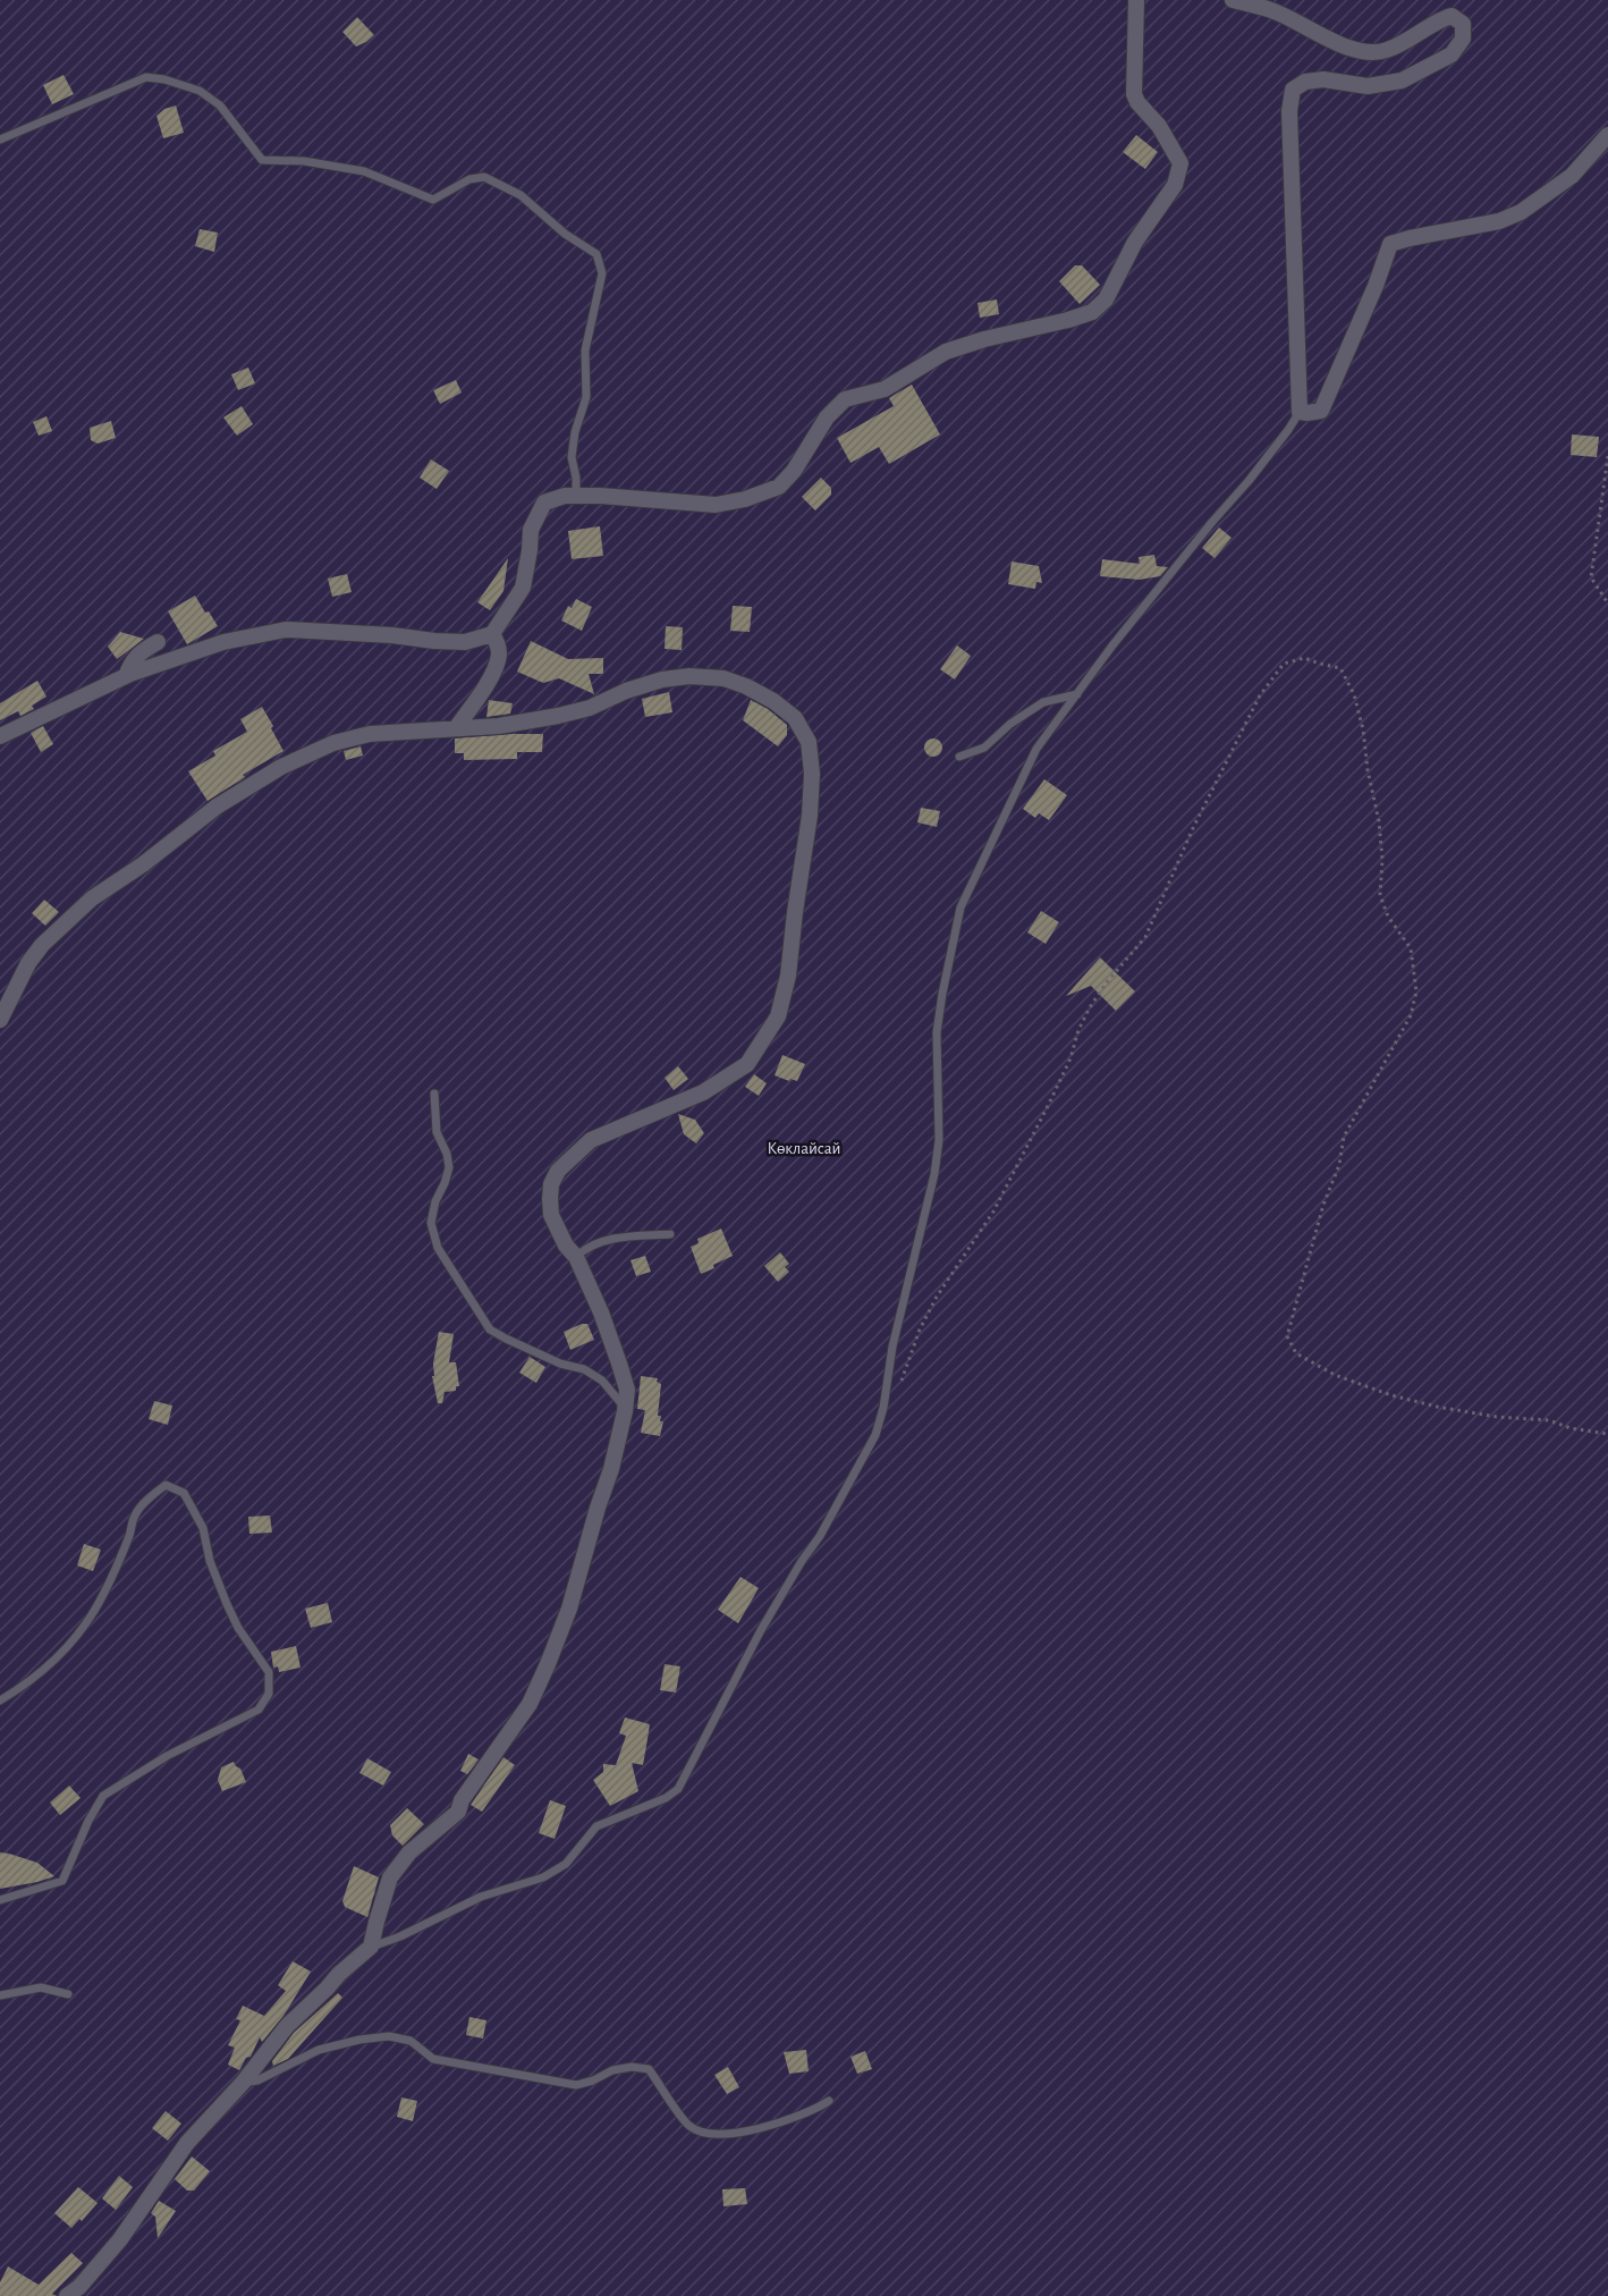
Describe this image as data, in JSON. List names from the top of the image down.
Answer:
{
  "parks": ["Көклайсай"]
}
